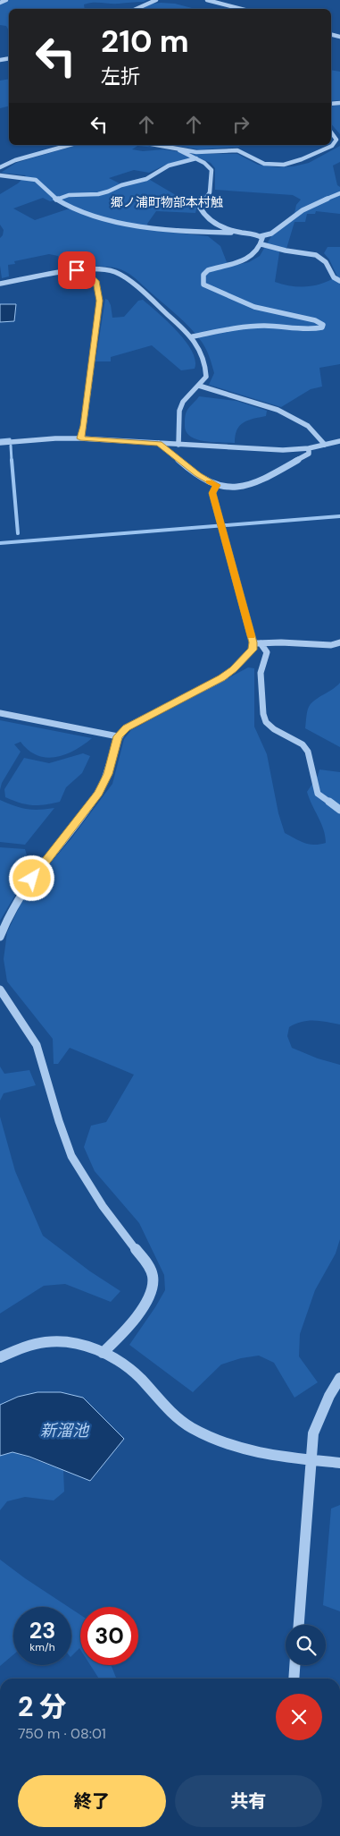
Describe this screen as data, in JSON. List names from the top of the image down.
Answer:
{
  "districts": ["郷ノ浦町物部本村触"],
  "water": ["新溜池"],
  "page": {
    "turn": ["210 m", "左折"],
    "speed": "23 km/h",
    "limit": "30",
    "heading": ["2 分", "750 m · 08:01"],
    "buttons": ["終了", "共有"]
  }
}
